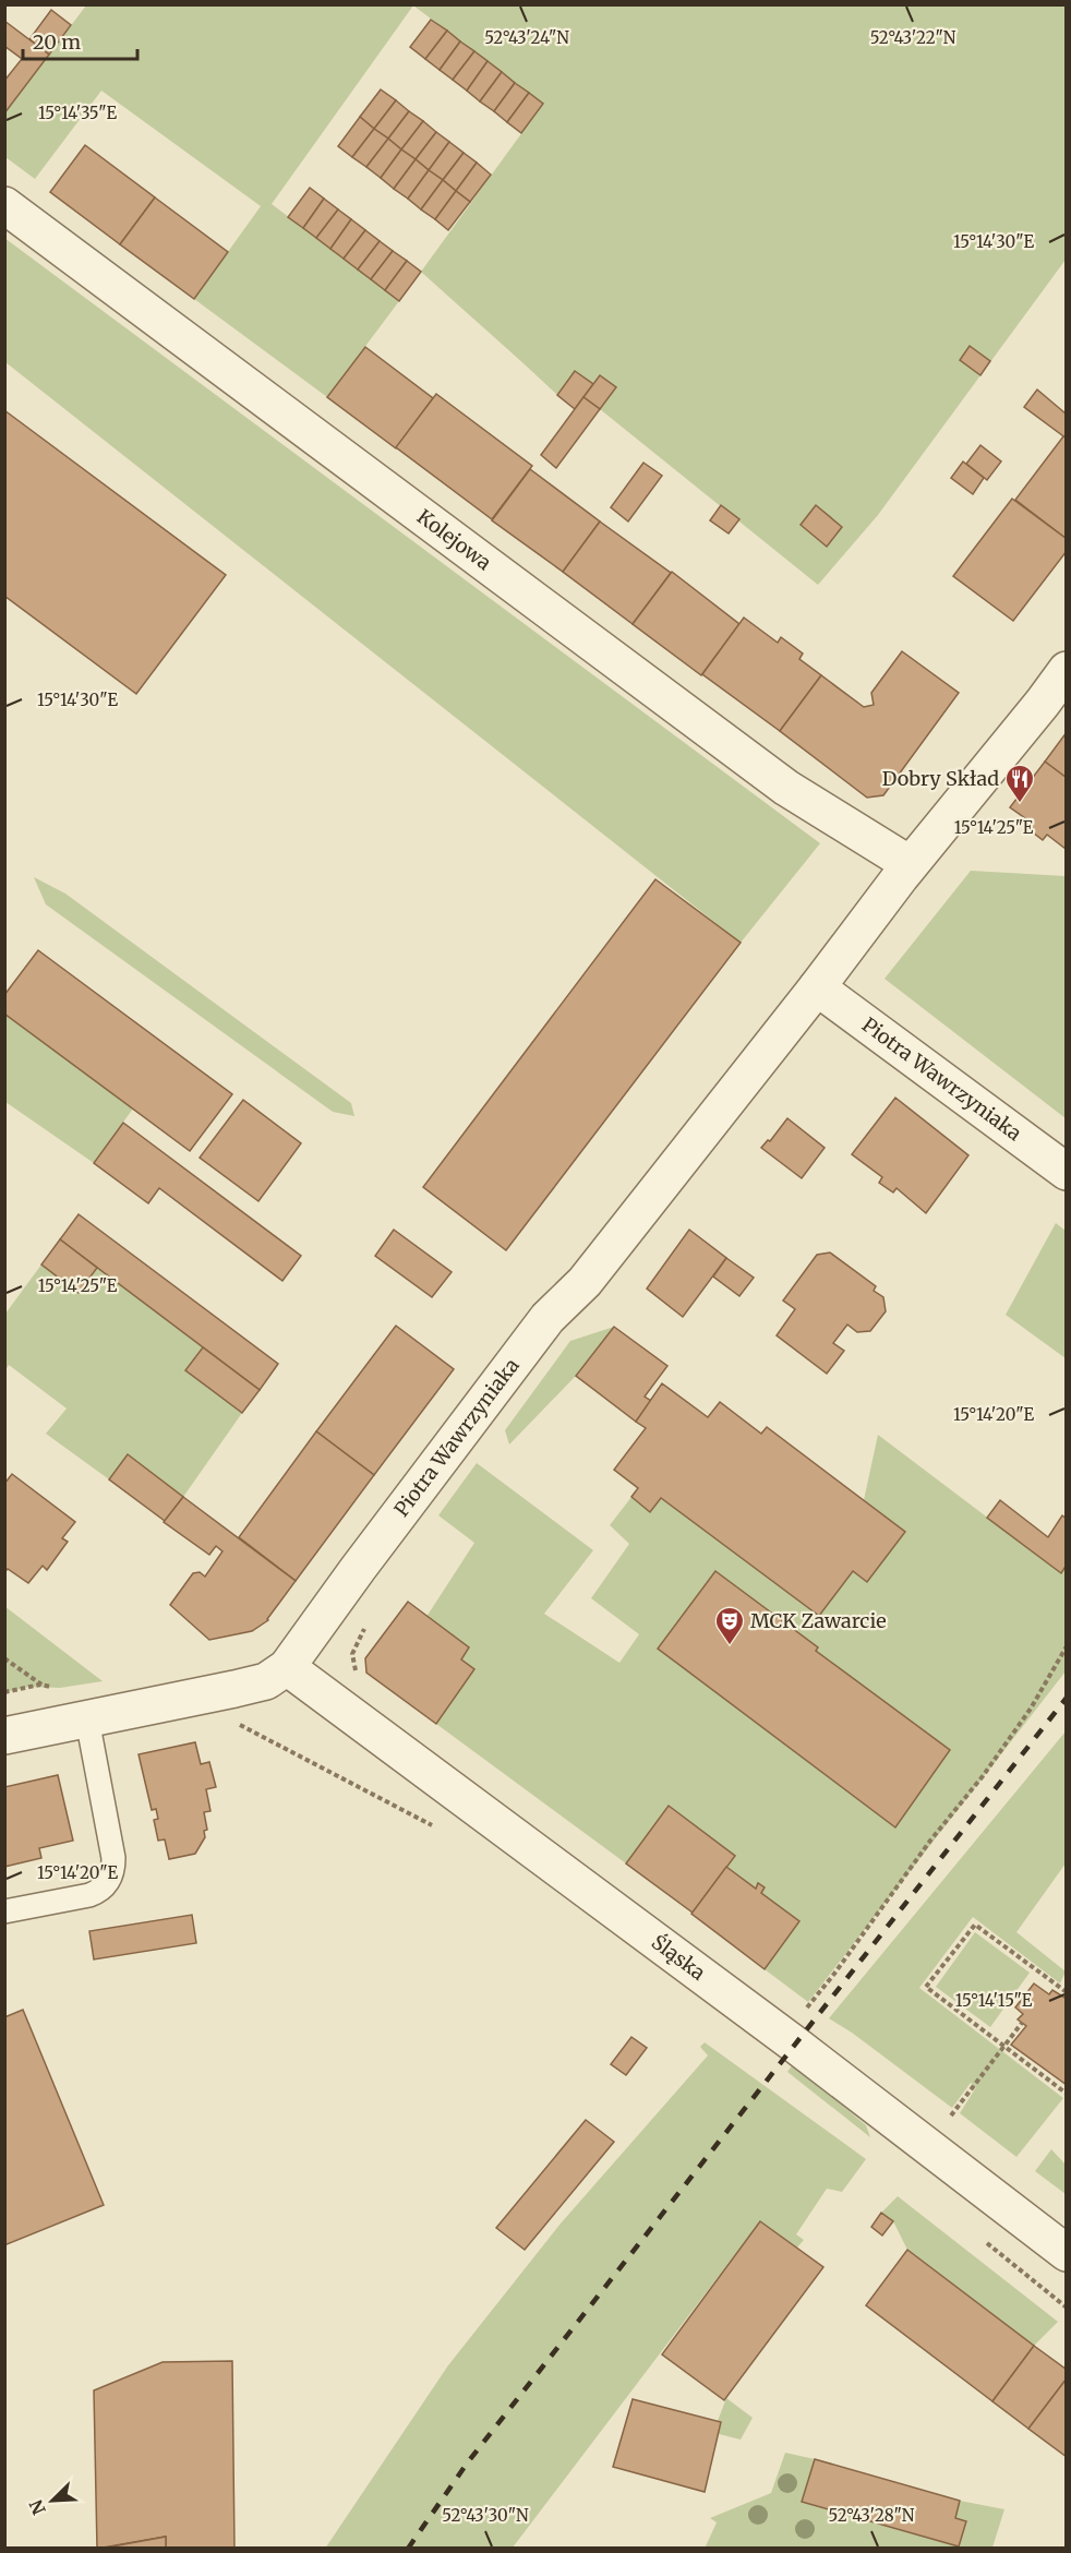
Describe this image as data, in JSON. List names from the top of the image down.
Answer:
{
  "streets": {
    "street": ["Kolejowa", "Piotra Wawrzyniaka", "Śląska"]
  },
  "crossings": [
    ["Kolejowa", "Piotra Wawrzyniaka"],
    ["Piotra Wawrzyniaka", "Śląska"]
  ],
  "places": {
    "restaurant": ["Dobry Skład"],
    "theatre": ["MCK Zawarcie"]
  },
  "scale_bar": "20 m",
  "north": "bottom left",
  "coordinates": [
    "52°43'24\"N",
    "52°43'22\"N",
    "15°14'35\"E",
    "15°14'30\"E",
    "15°14'25\"E",
    "15°14'20\"E",
    "15°14'15\"E",
    "52°43'30\"N",
    "52°43'28\"N"
  ]
}
